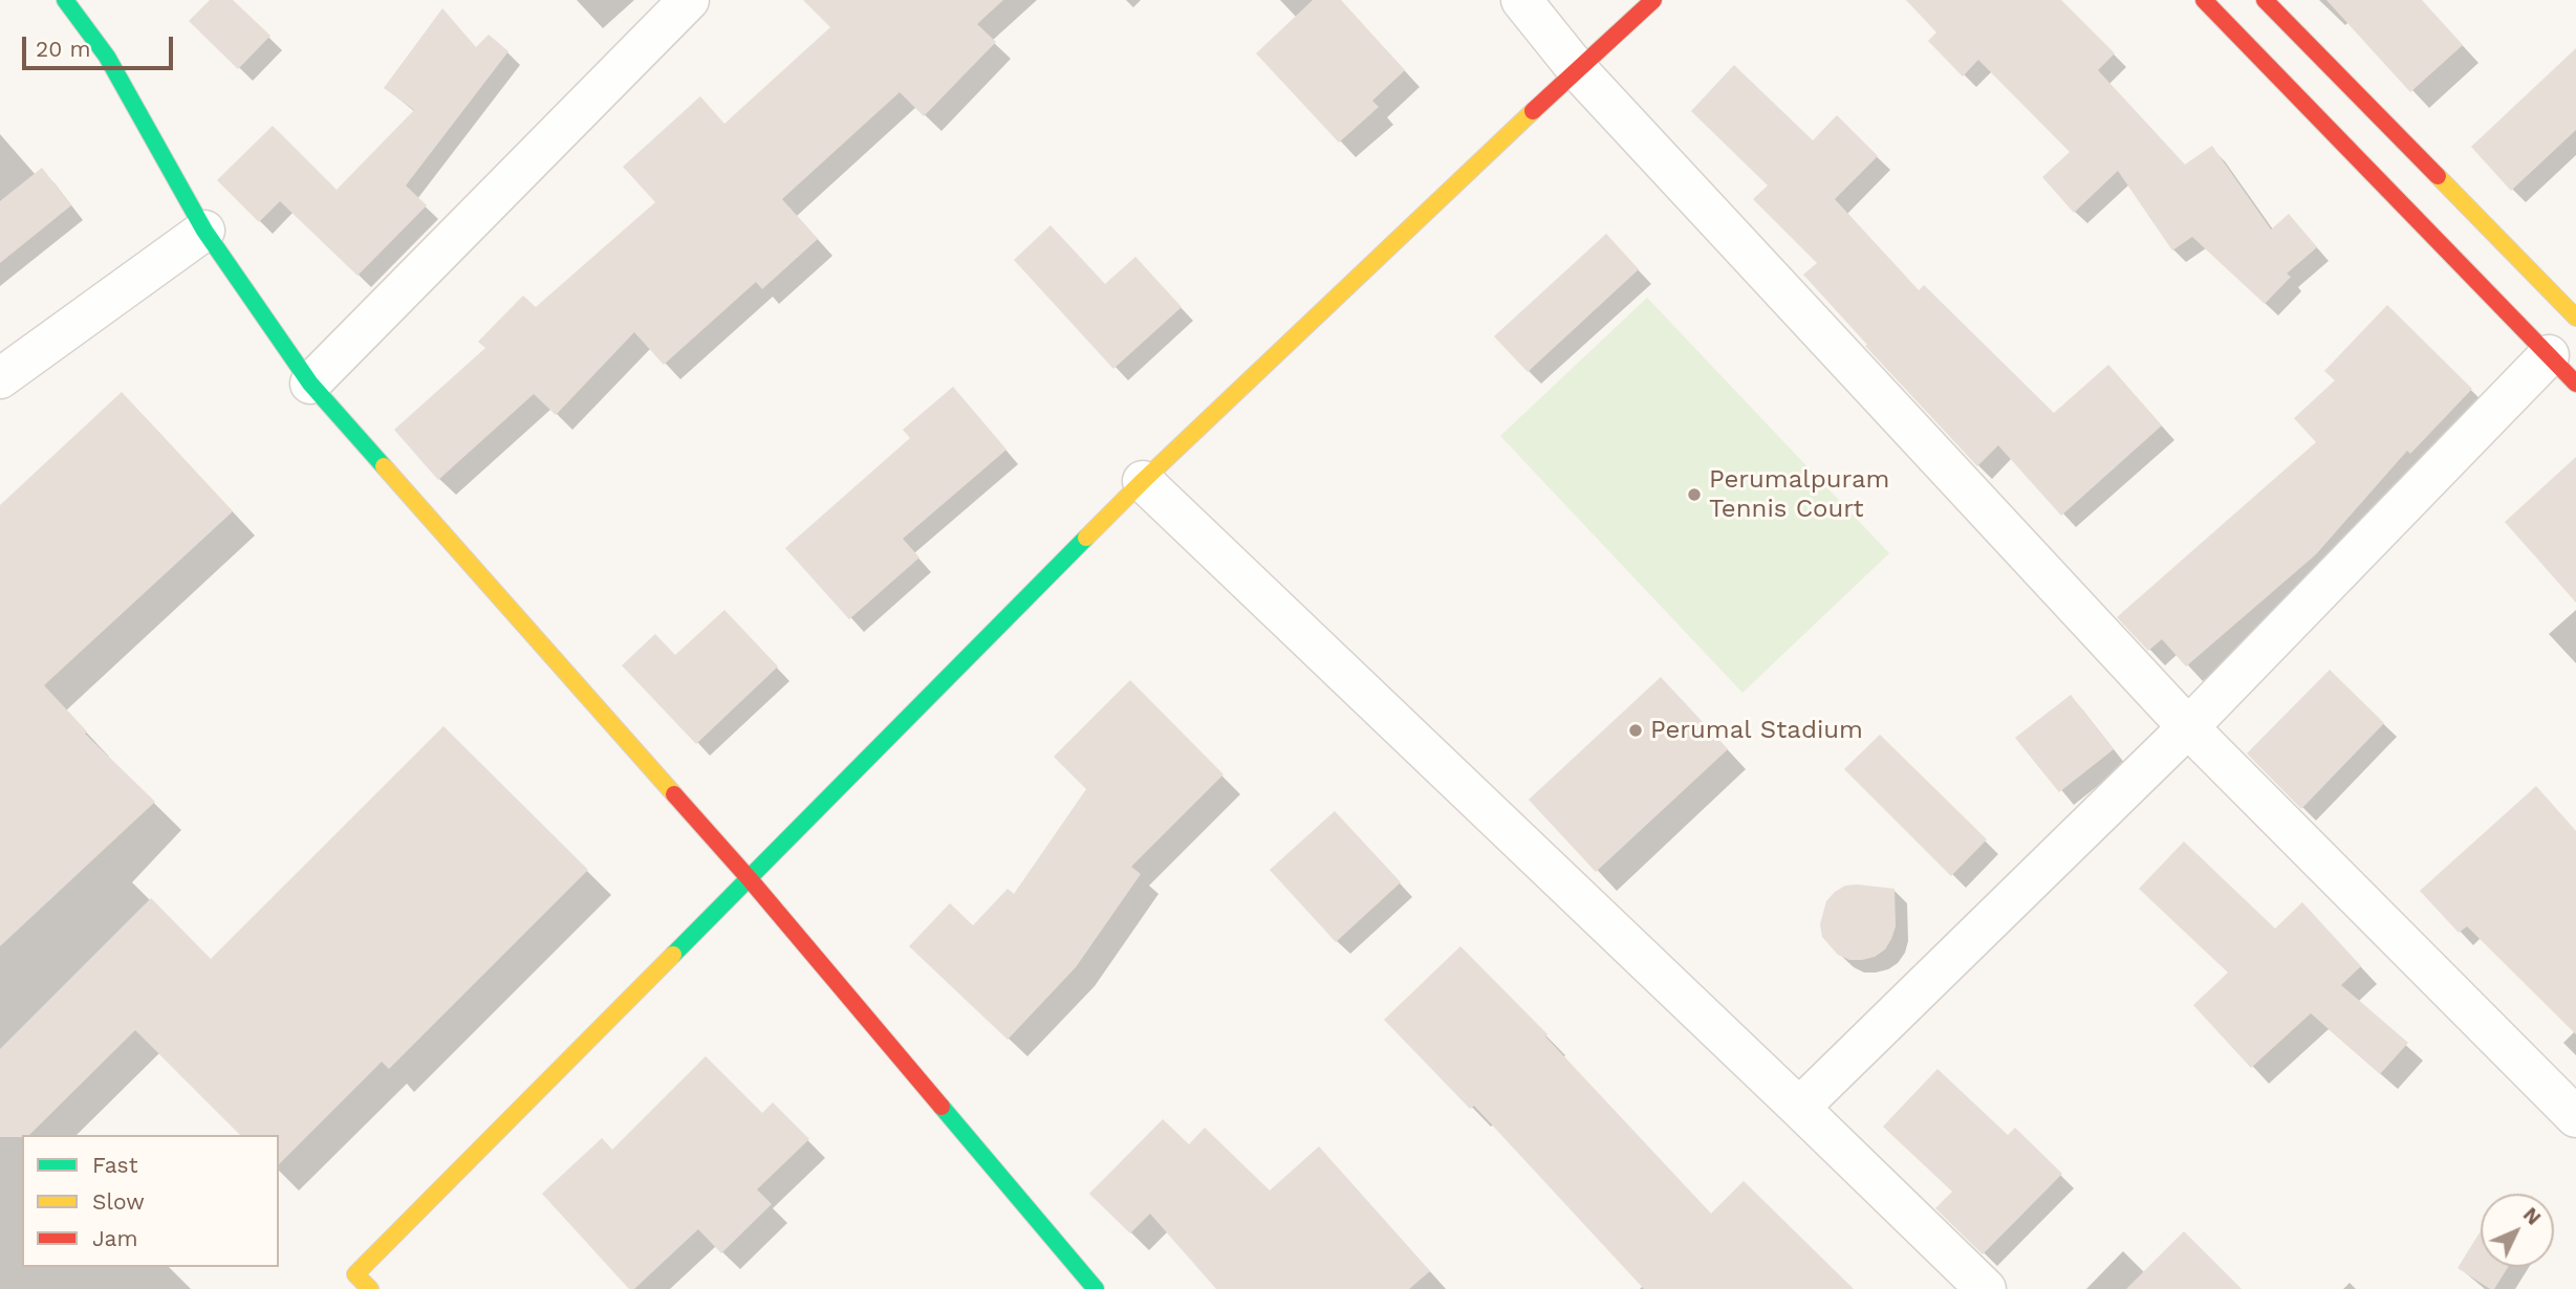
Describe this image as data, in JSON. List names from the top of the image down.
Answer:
{
  "places": ["Perumalpuram Tennis Court", "Perumal Stadium"],
  "legend": ["Fast", "Slow", "Jam"],
  "scale_bar": "20 m",
  "north": "top right"
}
